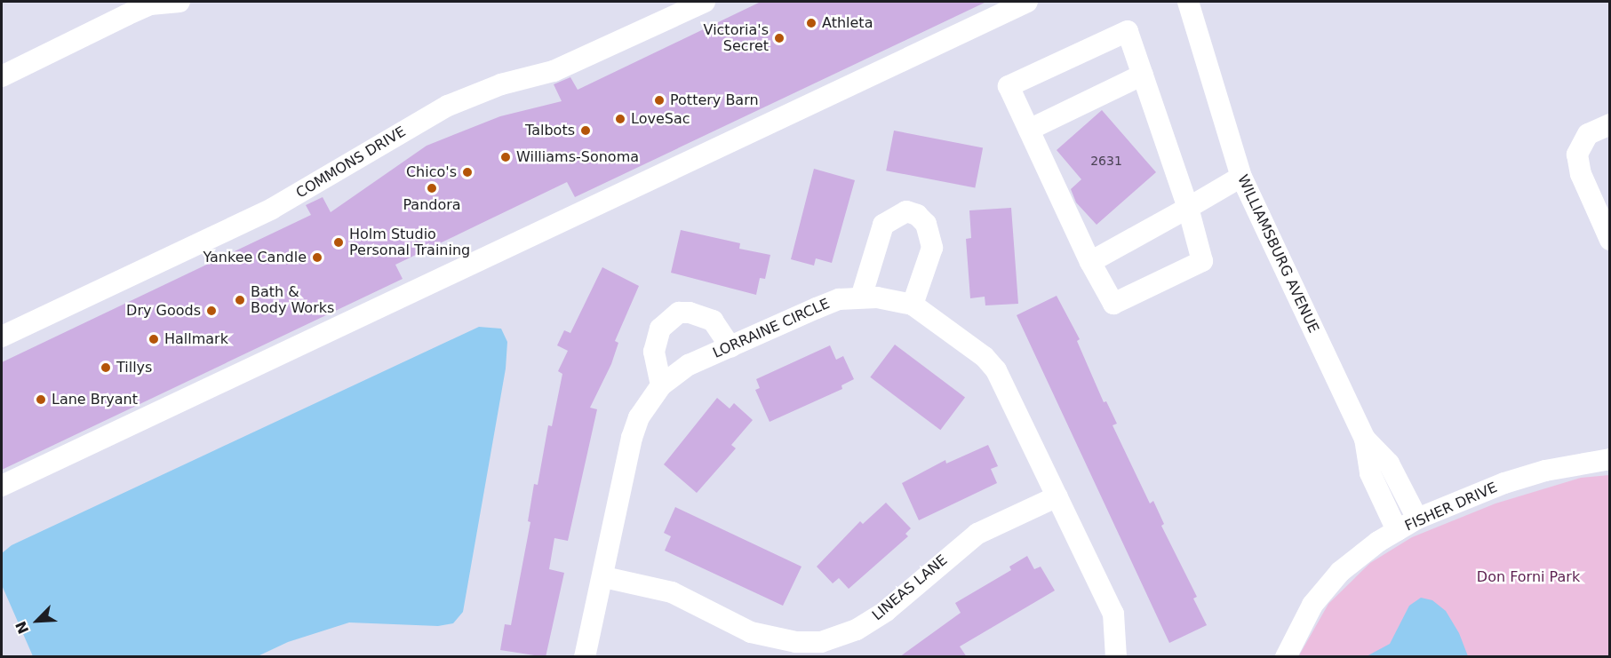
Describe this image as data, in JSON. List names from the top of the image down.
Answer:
{
  "streets": {
    "street": [
      "COMMONS DRIVE",
      "WILLIAMSBURG AVENUE",
      "LORRAINE CIRCLE",
      "FISHER DRIVE",
      "LINEAS LANE"
    ]
  },
  "crossings": [
    ["WILLIAMSBURG AVENUE", "FISHER DRIVE"],
    ["LORRAINE CIRCLE", "LINEAS LANE"]
  ],
  "parks": ["Don Forni Park"],
  "places": [
    "Athleta",
    "Victoria's Secret",
    "Pottery Barn",
    "LoveSac",
    "Talbots",
    "Williams-Sonoma",
    "Chico's",
    "Pandora",
    "Holm Studio Personal Training",
    "Yankee Candle",
    "Bath & Body Works",
    "Dry Goods",
    "Hallmark",
    "Tillys",
    "Lane Bryant"
  ],
  "house_numbers": ["2631"],
  "north": "bottom left"
}
